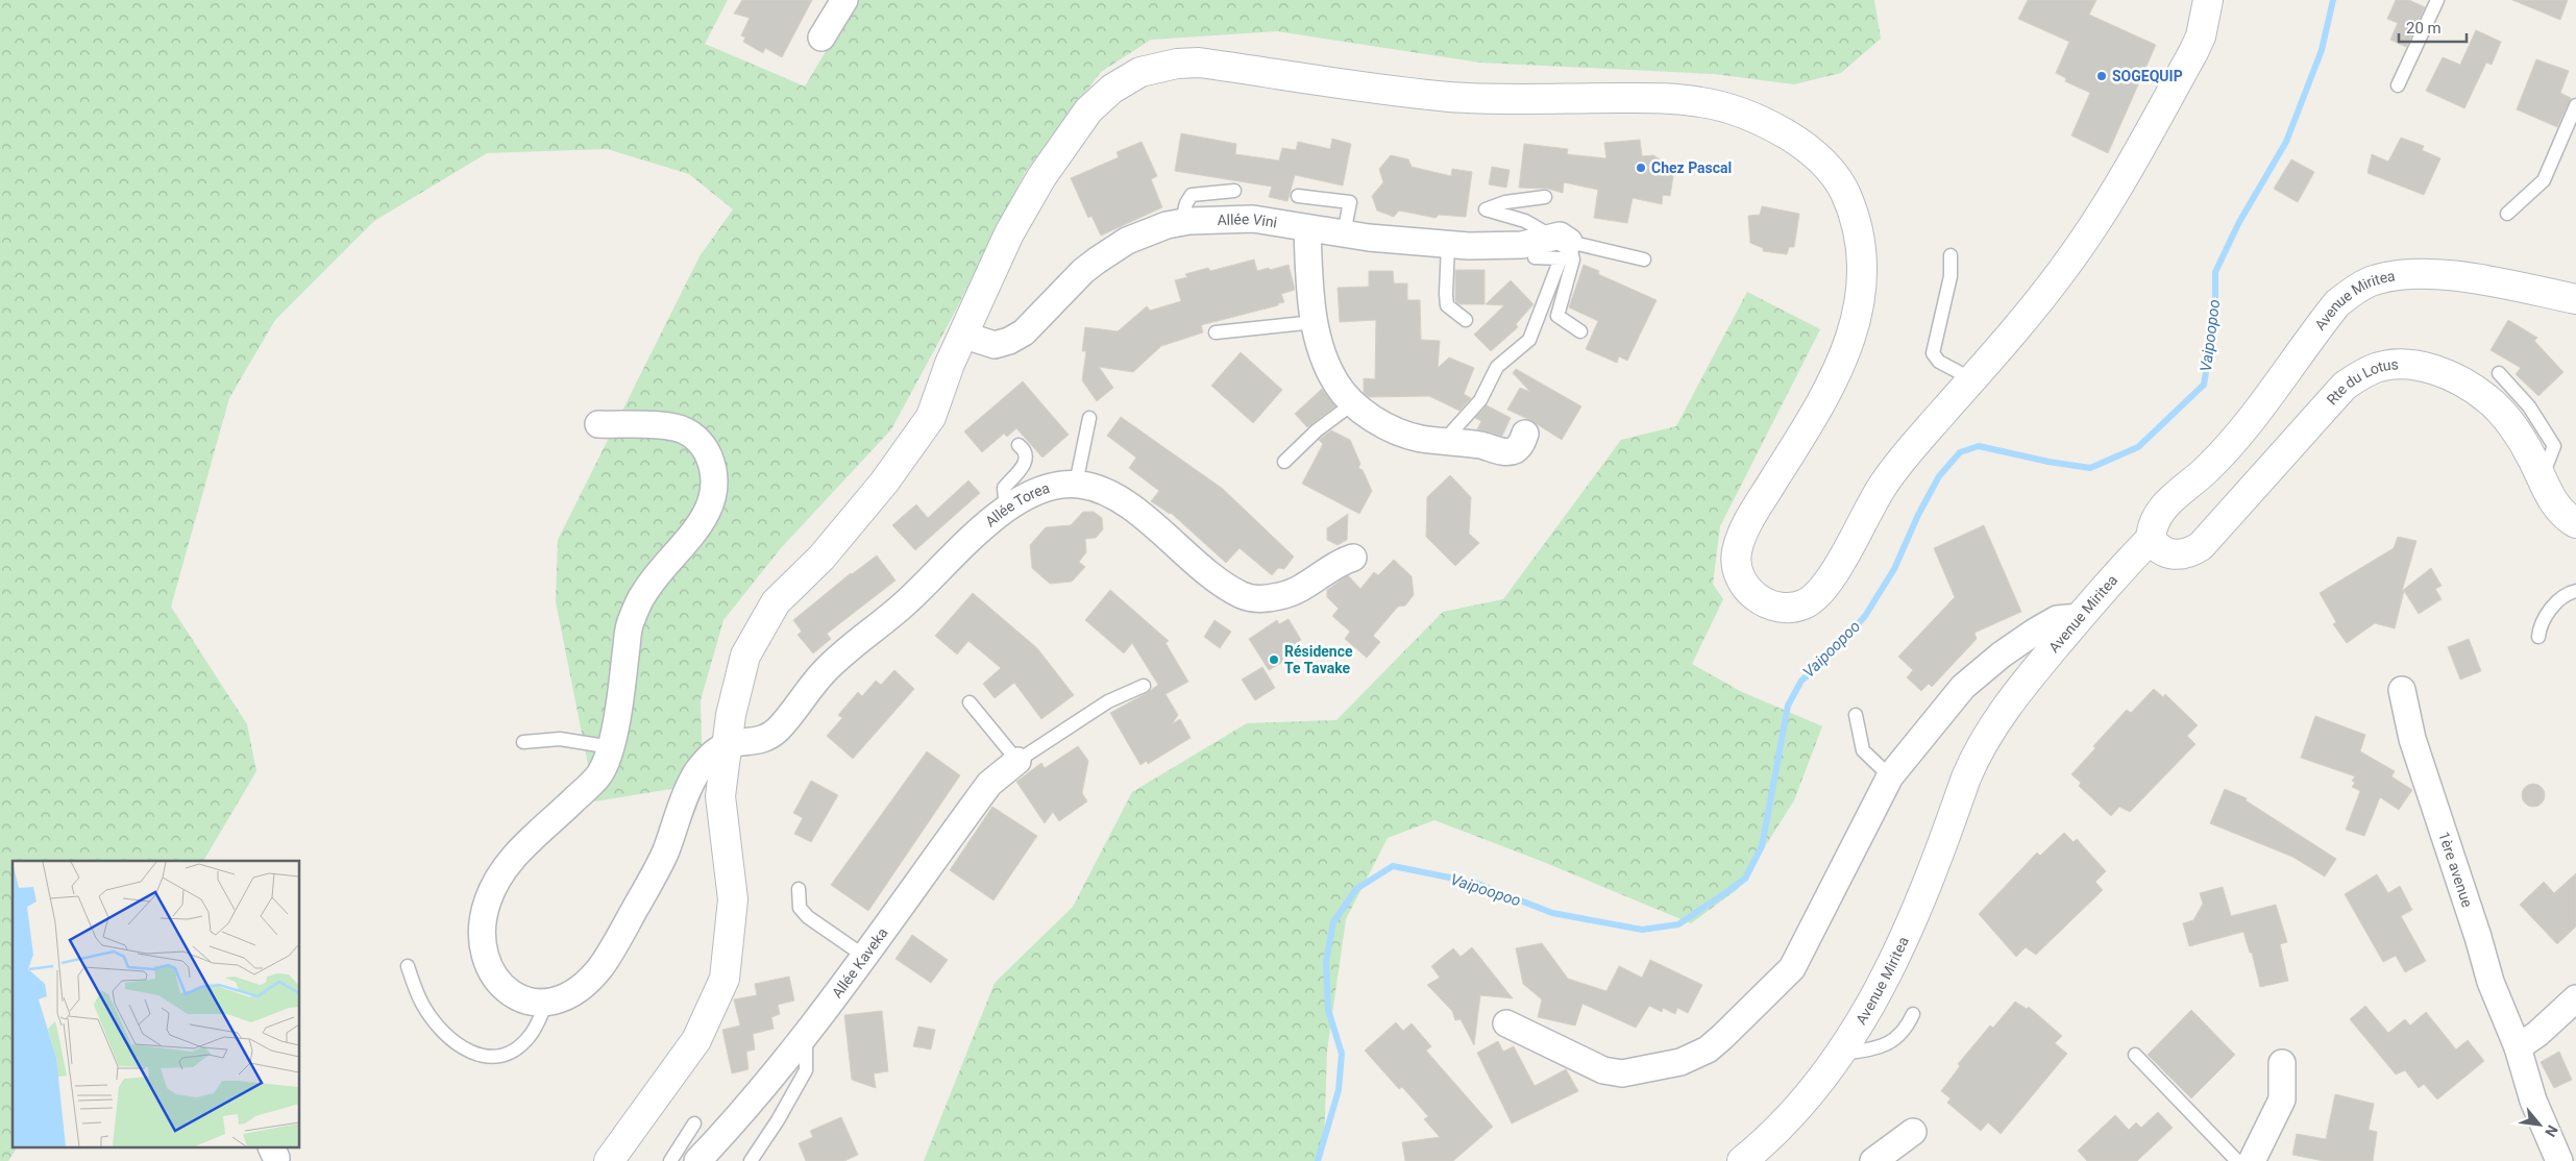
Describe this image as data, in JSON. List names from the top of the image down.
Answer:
{
  "streets": {
    "main road": ["Avenue Miritea", "Rte du Lotus"],
    "street": [
      "Allée Vini",
      "Allée Torea",
      "1ère avenue",
      "Allée Kaveka"
    ]
  },
  "crossings": [
    ["Avenue Miritea", "Rte du Lotus"]
  ],
  "water": ["Vaipoopoo"],
  "places": ["SOGEQUIP", "Chez Pascal", "Résidence Te Tavake"],
  "scale_bar": "20 m",
  "north": "bottom right"
}
